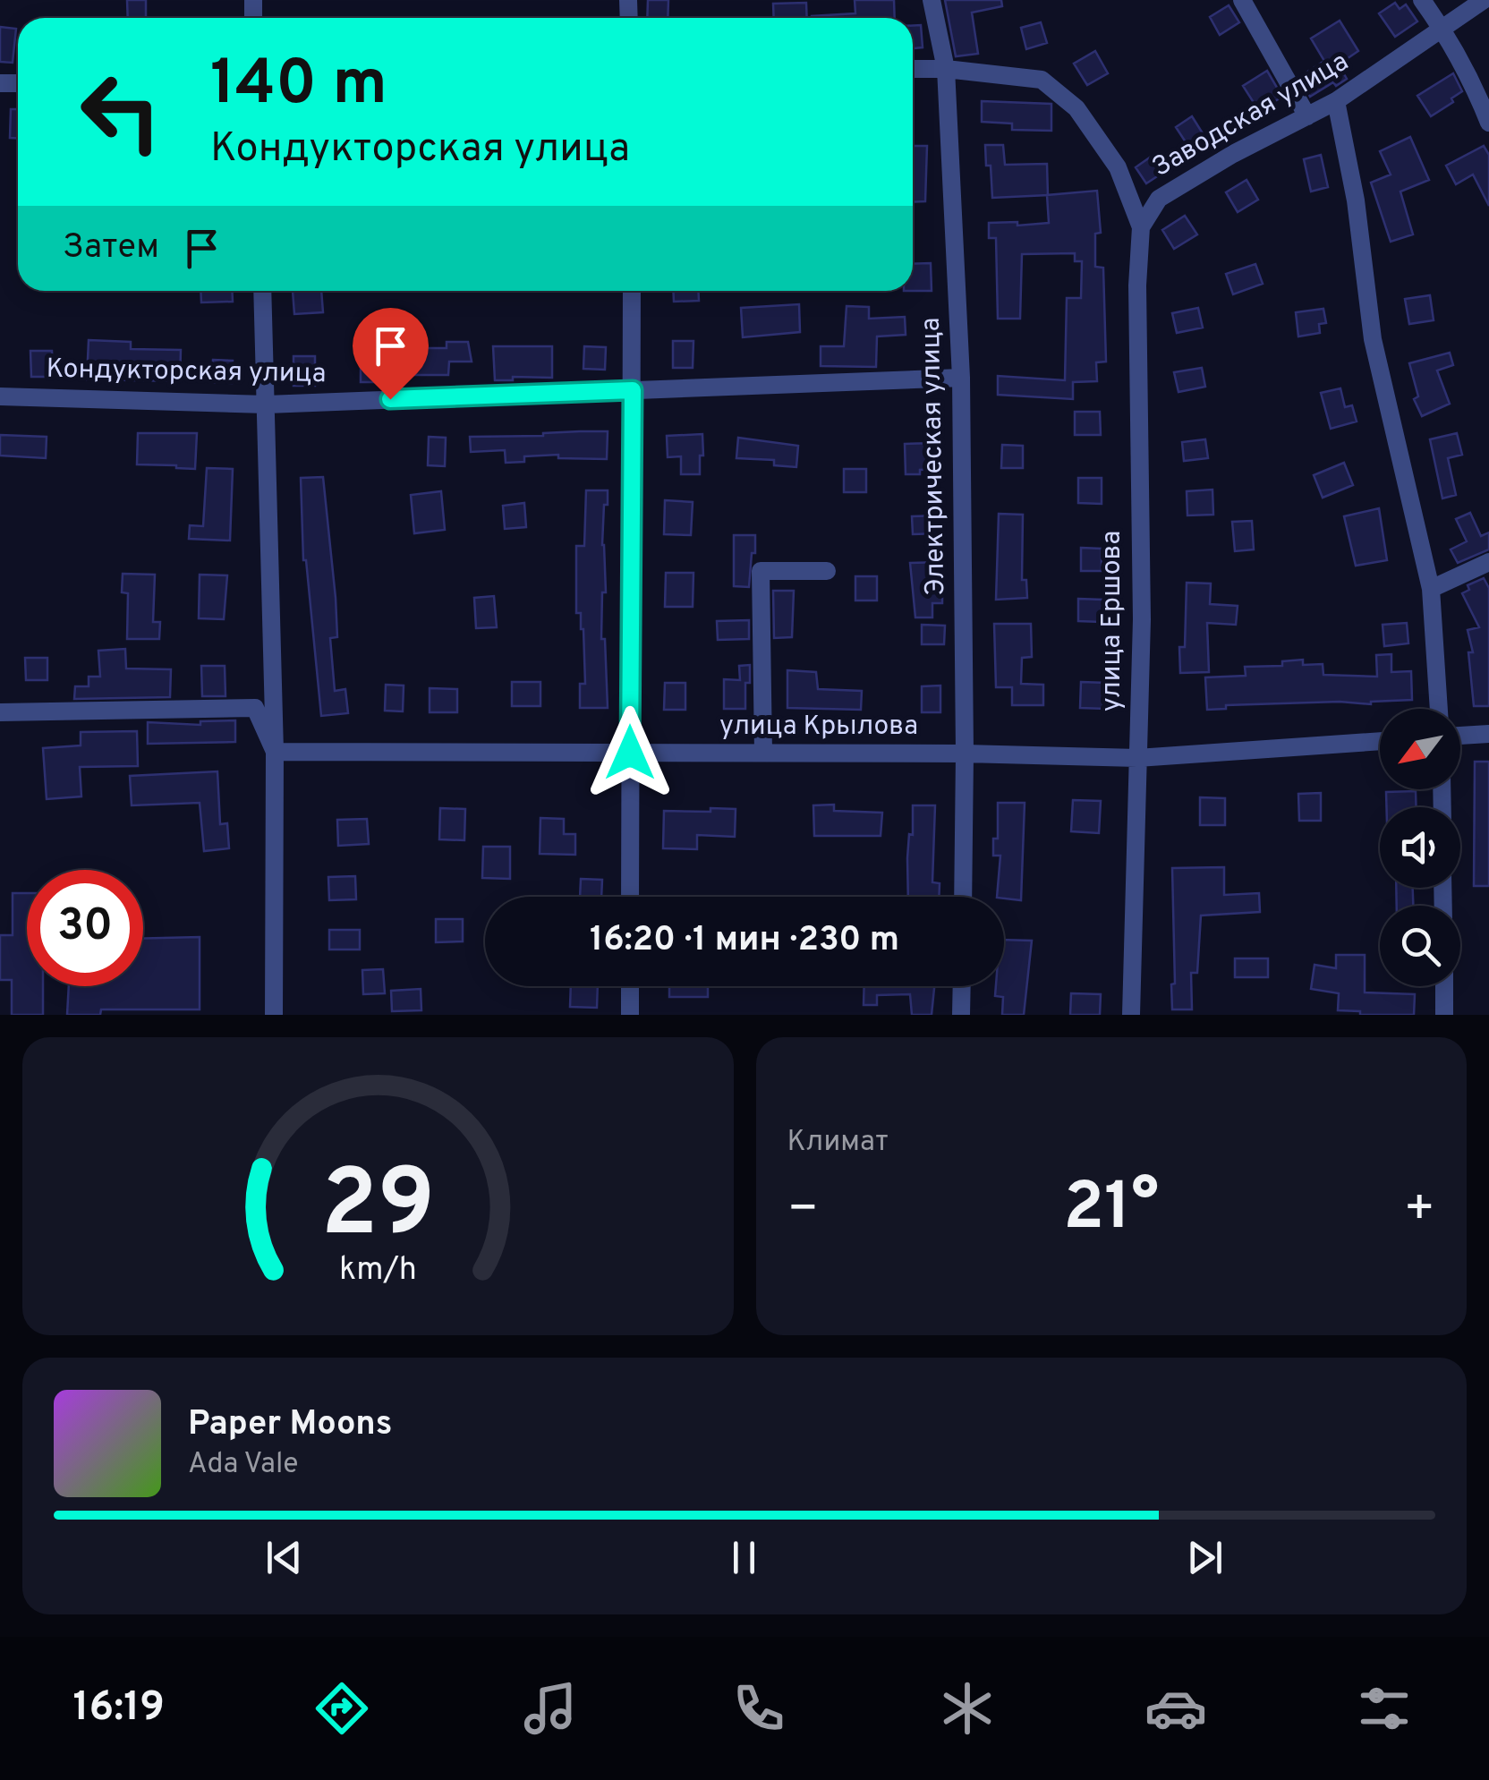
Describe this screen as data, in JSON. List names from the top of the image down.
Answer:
{
  "streets": {
    "street": [
      "Заводская улица",
      "Кондукторская улица",
      "Электрическая улица",
      "улица Ершова",
      "улица Крылова"
    ]
  },
  "crossings": [
    ["Заводская улица", "Электрическая улица"],
    ["Заводская улица", "улица Ершова"],
    ["Кондукторская улица", "Электрическая улица"],
    ["Электрическая улица", "улица Крылова"],
    ["улица Ершова", "улица Крылова"]
  ],
  "north": "bottom left",
  "page": {
    "turn": ["140 m", "Кондукторская улица"],
    "then": "Затем",
    "limit": "30",
    "trip": "16:20 · 1 мин · 230 m",
    "tile": "Климат",
    "heat": ["−", "21°", "+"],
    "song": ["Paper Moons", "Ada Vale"],
    "tabs": "16:19",
    "gauge": ["29", "km/h"]
  }
}
